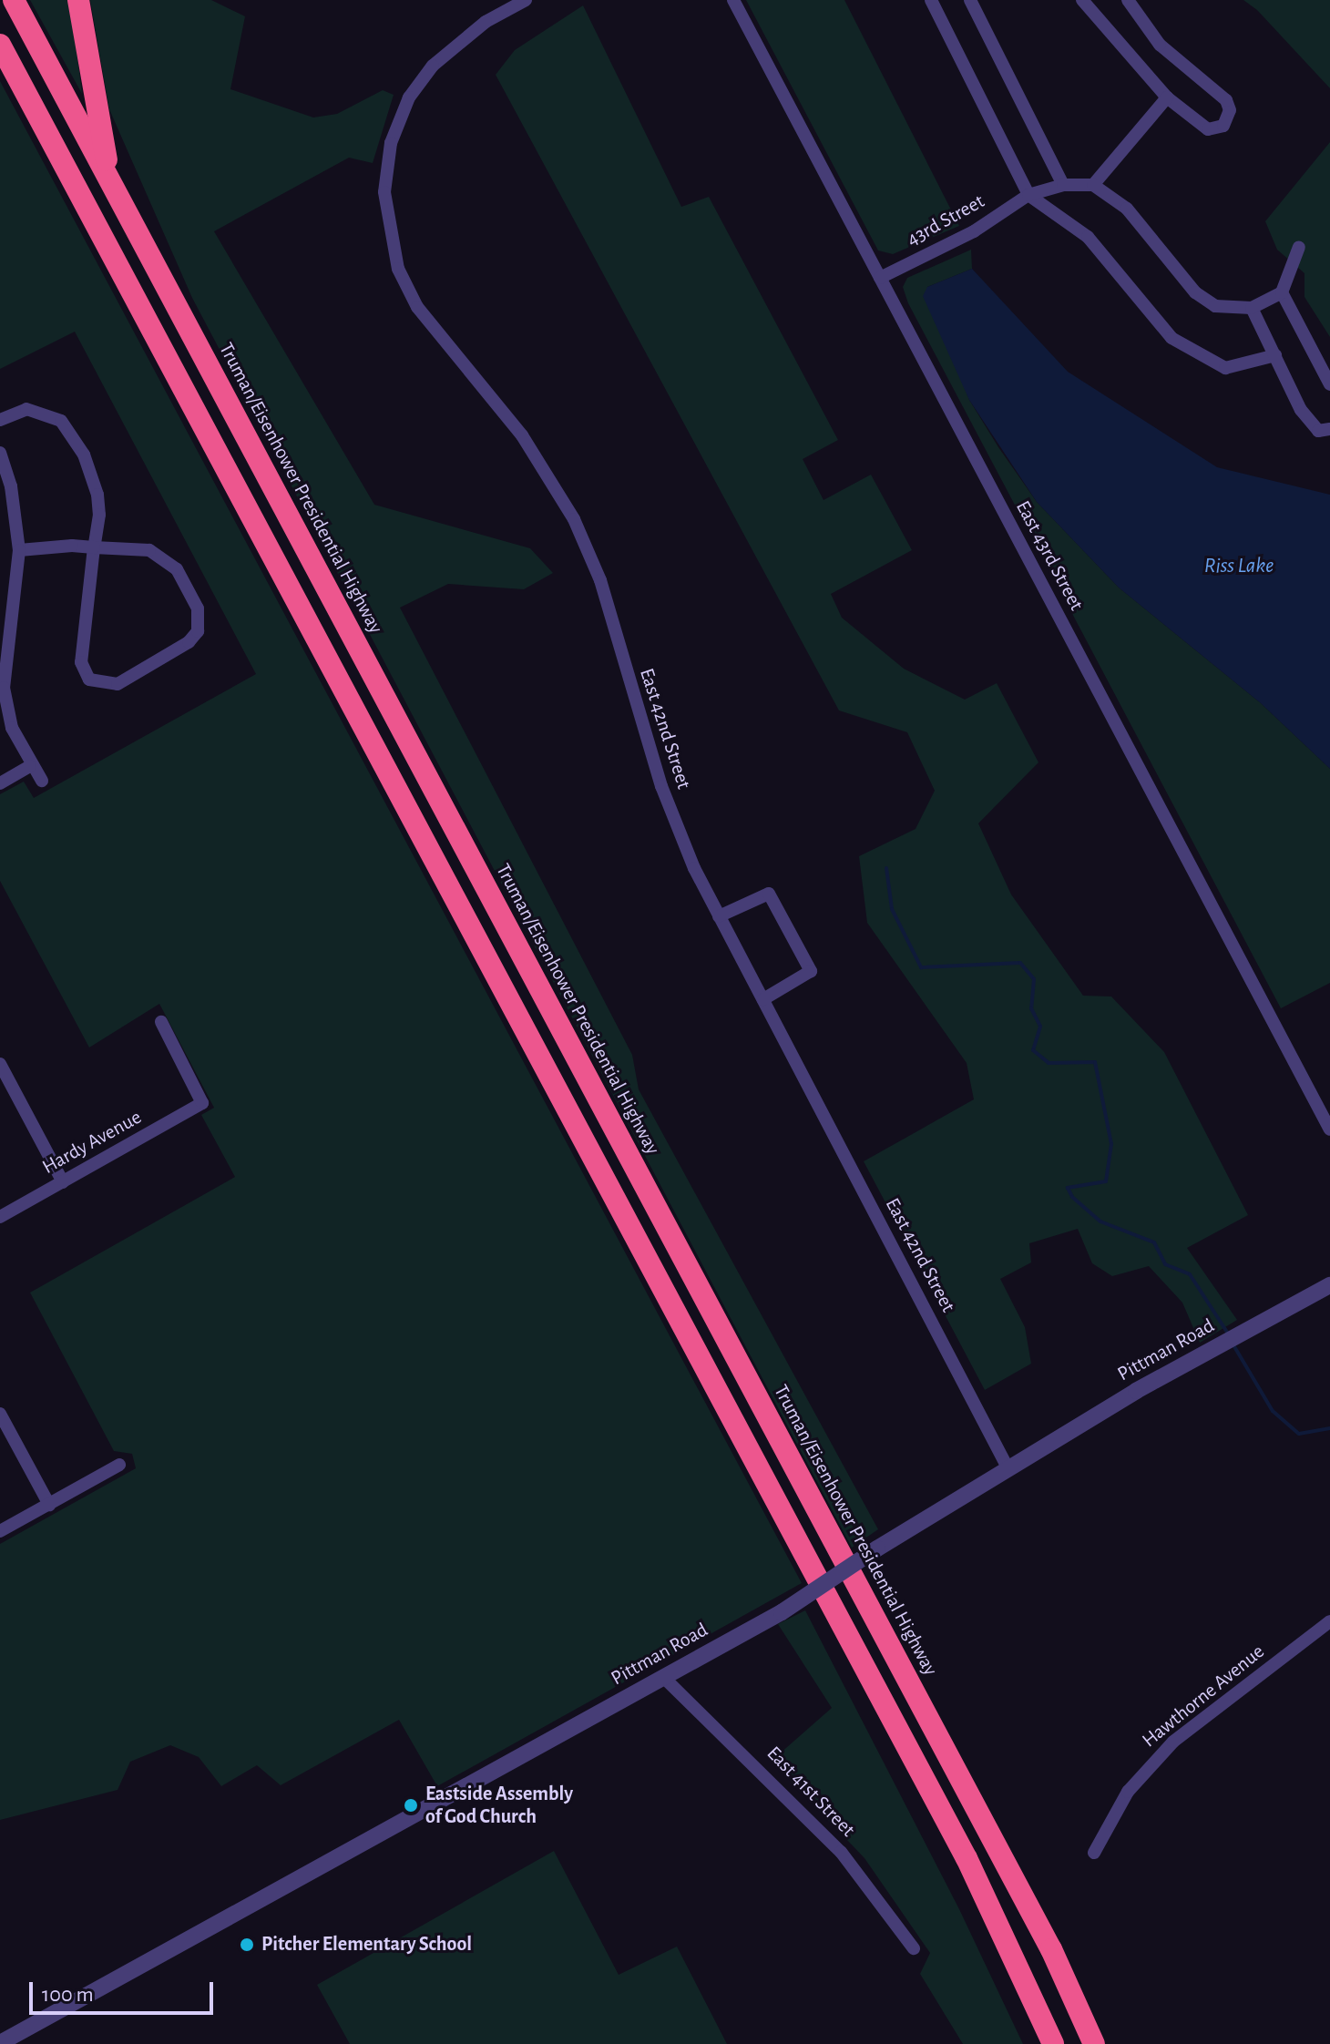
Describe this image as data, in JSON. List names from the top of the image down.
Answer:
{
  "streets": {
    "highway": ["Truman/Eisenhower Presidential Highway"],
    "street": [
      "43rd Street",
      "East 43rd Street",
      "East 42nd Street",
      "Hardy Avenue",
      "Pittman Road",
      "Hawthorne Avenue",
      "East 41st Street"
    ]
  },
  "crossings": [
    ["43rd Street", "East 43rd Street"],
    ["East 42nd Street", "Pittman Road"],
    ["Pittman Road", "East 41st Street"]
  ],
  "water": ["Riss Lake"],
  "places": ["Eastside Assembly of God Church", "Pitcher Elementary School"],
  "scale_bar": "100 m"
}
